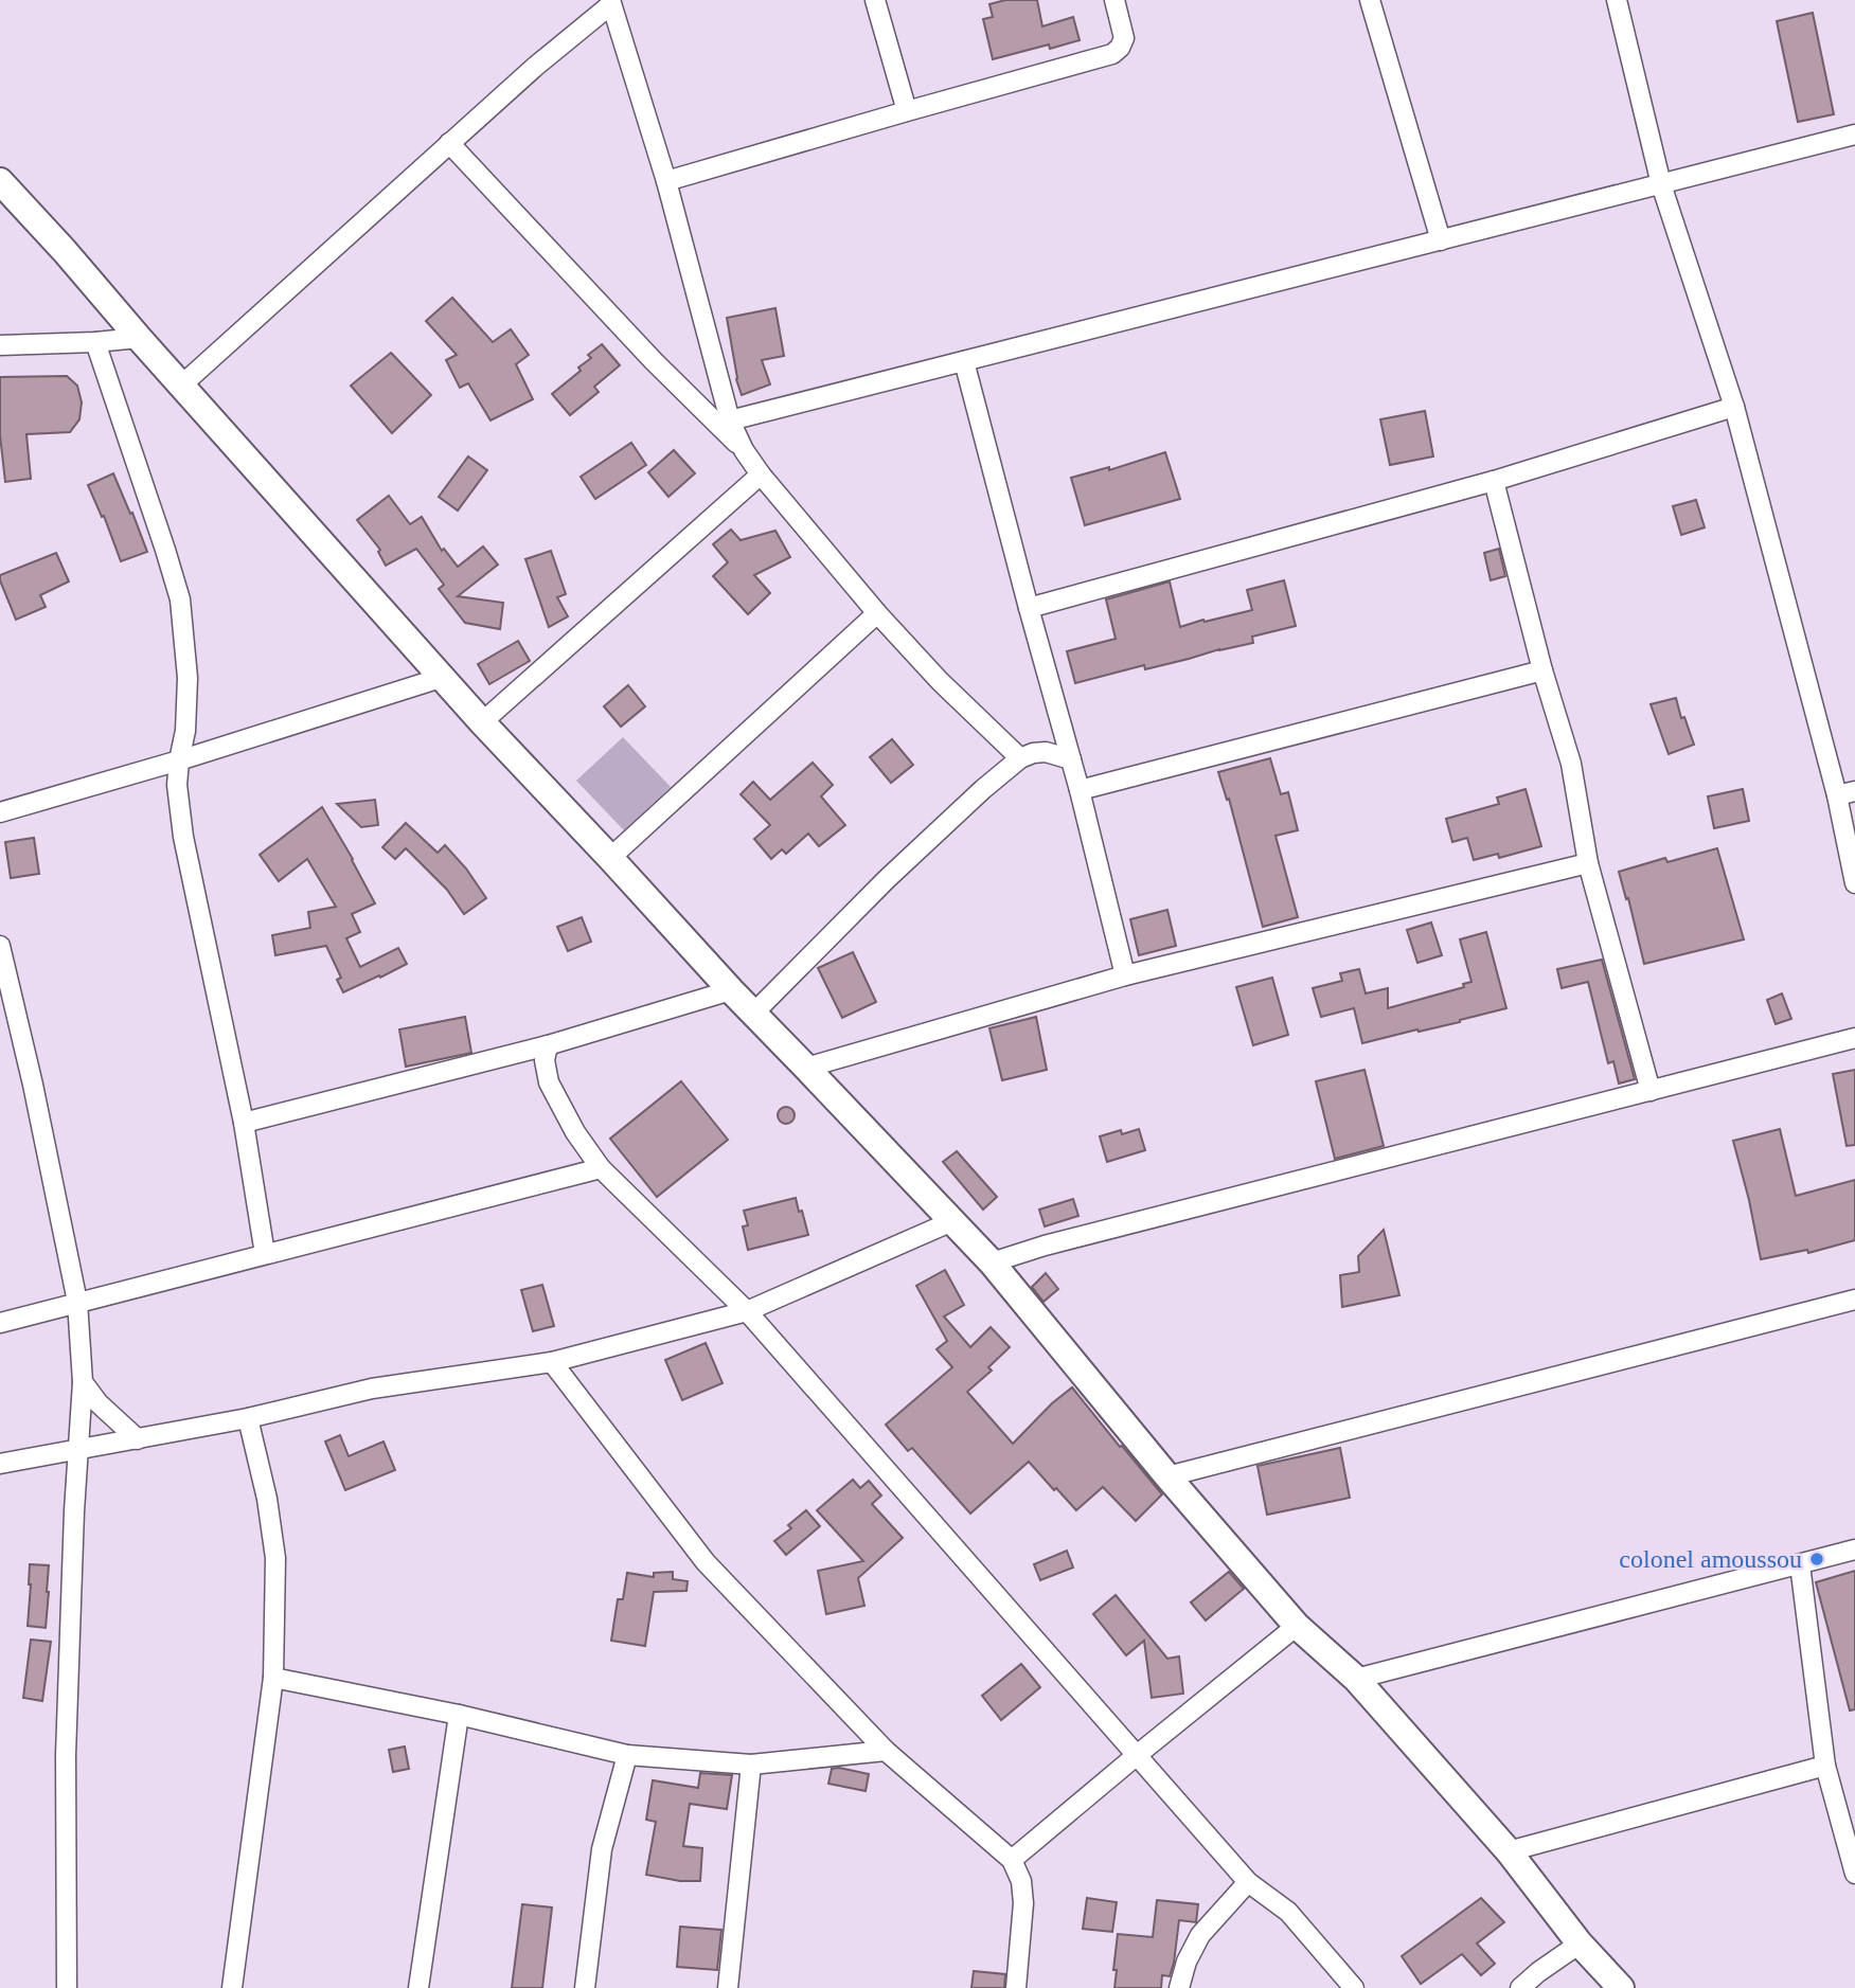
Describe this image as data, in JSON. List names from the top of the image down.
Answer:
{
  "places": ["colonel amoussou"]
}
